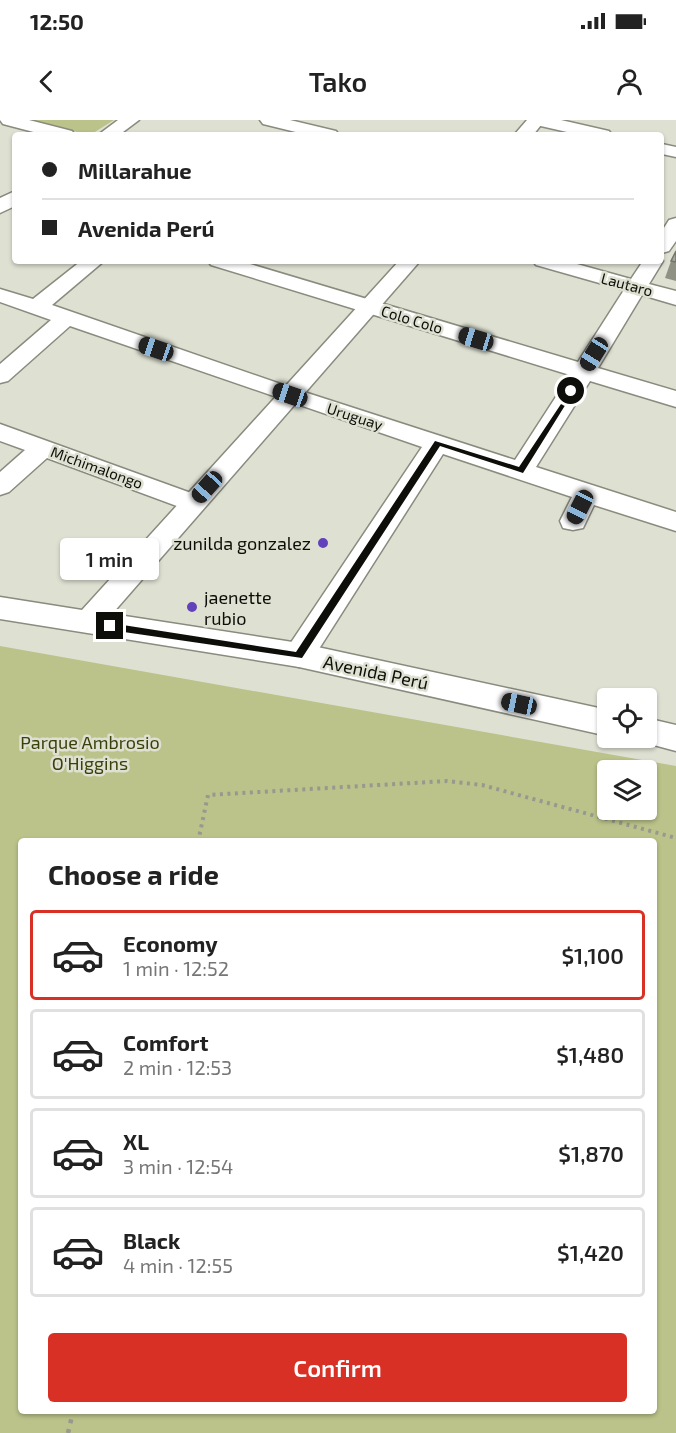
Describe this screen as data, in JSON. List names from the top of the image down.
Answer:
{
  "streets": {
    "street": [
      "Lautaro",
      "Colo Colo",
      "Uruguay",
      "Michimalongo",
      "Avenida Perú"
    ]
  },
  "parks": ["Parque Ambrosio O'Higgins"],
  "places": ["zunilda gonzalez", "jaenette rubio"],
  "page": {
    "status": "12:50",
    "header": "Tako",
    "banner": ["Millarahue", "Avenida Perú"],
    "bubble": "1 min",
    "heading": "Choose a ride",
    "list": [
      {
        "name": "Economy",
        "note": "1 min · 12:52",
        "value": "$1,100"
      },
      {
        "name": "Comfort",
        "note": "2 min · 12:53",
        "value": "$1,480"
      },
      {
        "name": "XL",
        "note": "3 min · 12:54",
        "value": "$1,870"
      },
      {
        "name": "Black",
        "note": "4 min · 12:55",
        "value": "$1,420"
      }
    ],
    "buttons": "Confirm"
  }
}
